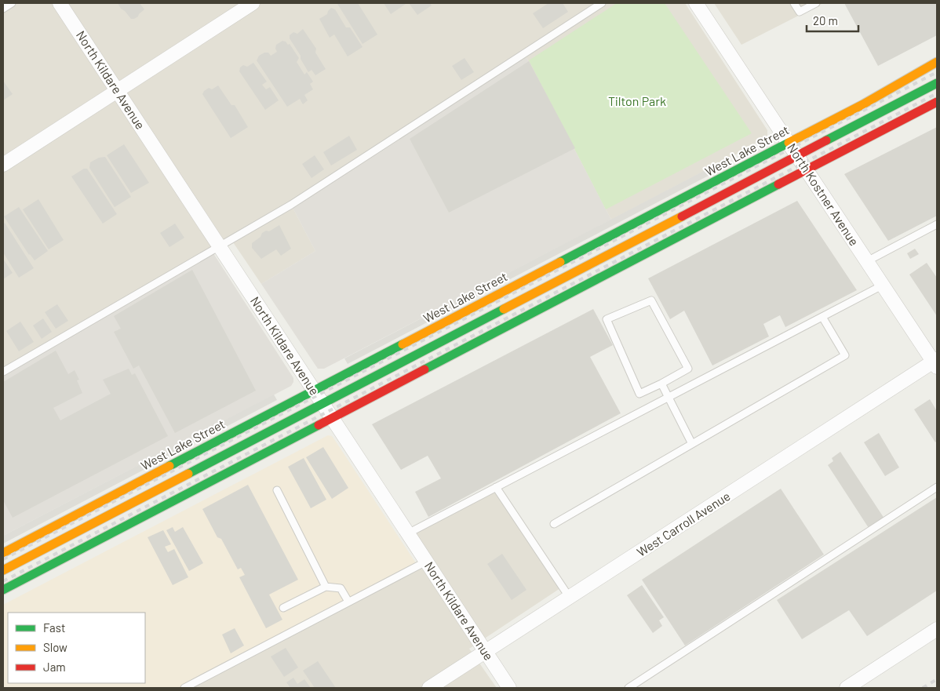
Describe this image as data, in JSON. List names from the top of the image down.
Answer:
{
  "streets": {
    "main road": ["West Lake Street"],
    "street": ["North Kildare Avenue", "North Kostner Avenue", "West Carroll Avenue"]
  },
  "crossings": [
    ["North Kildare Avenue", "West Lake Street"],
    ["North Kildare Avenue", "West Carroll Avenue"],
    ["West Lake Street", "North Kostner Avenue"],
    ["North Kostner Avenue", "West Carroll Avenue"]
  ],
  "parks": ["Tilton Park"],
  "legend": ["Fast", "Slow", "Jam"],
  "scale_bar": "20 m"
}
